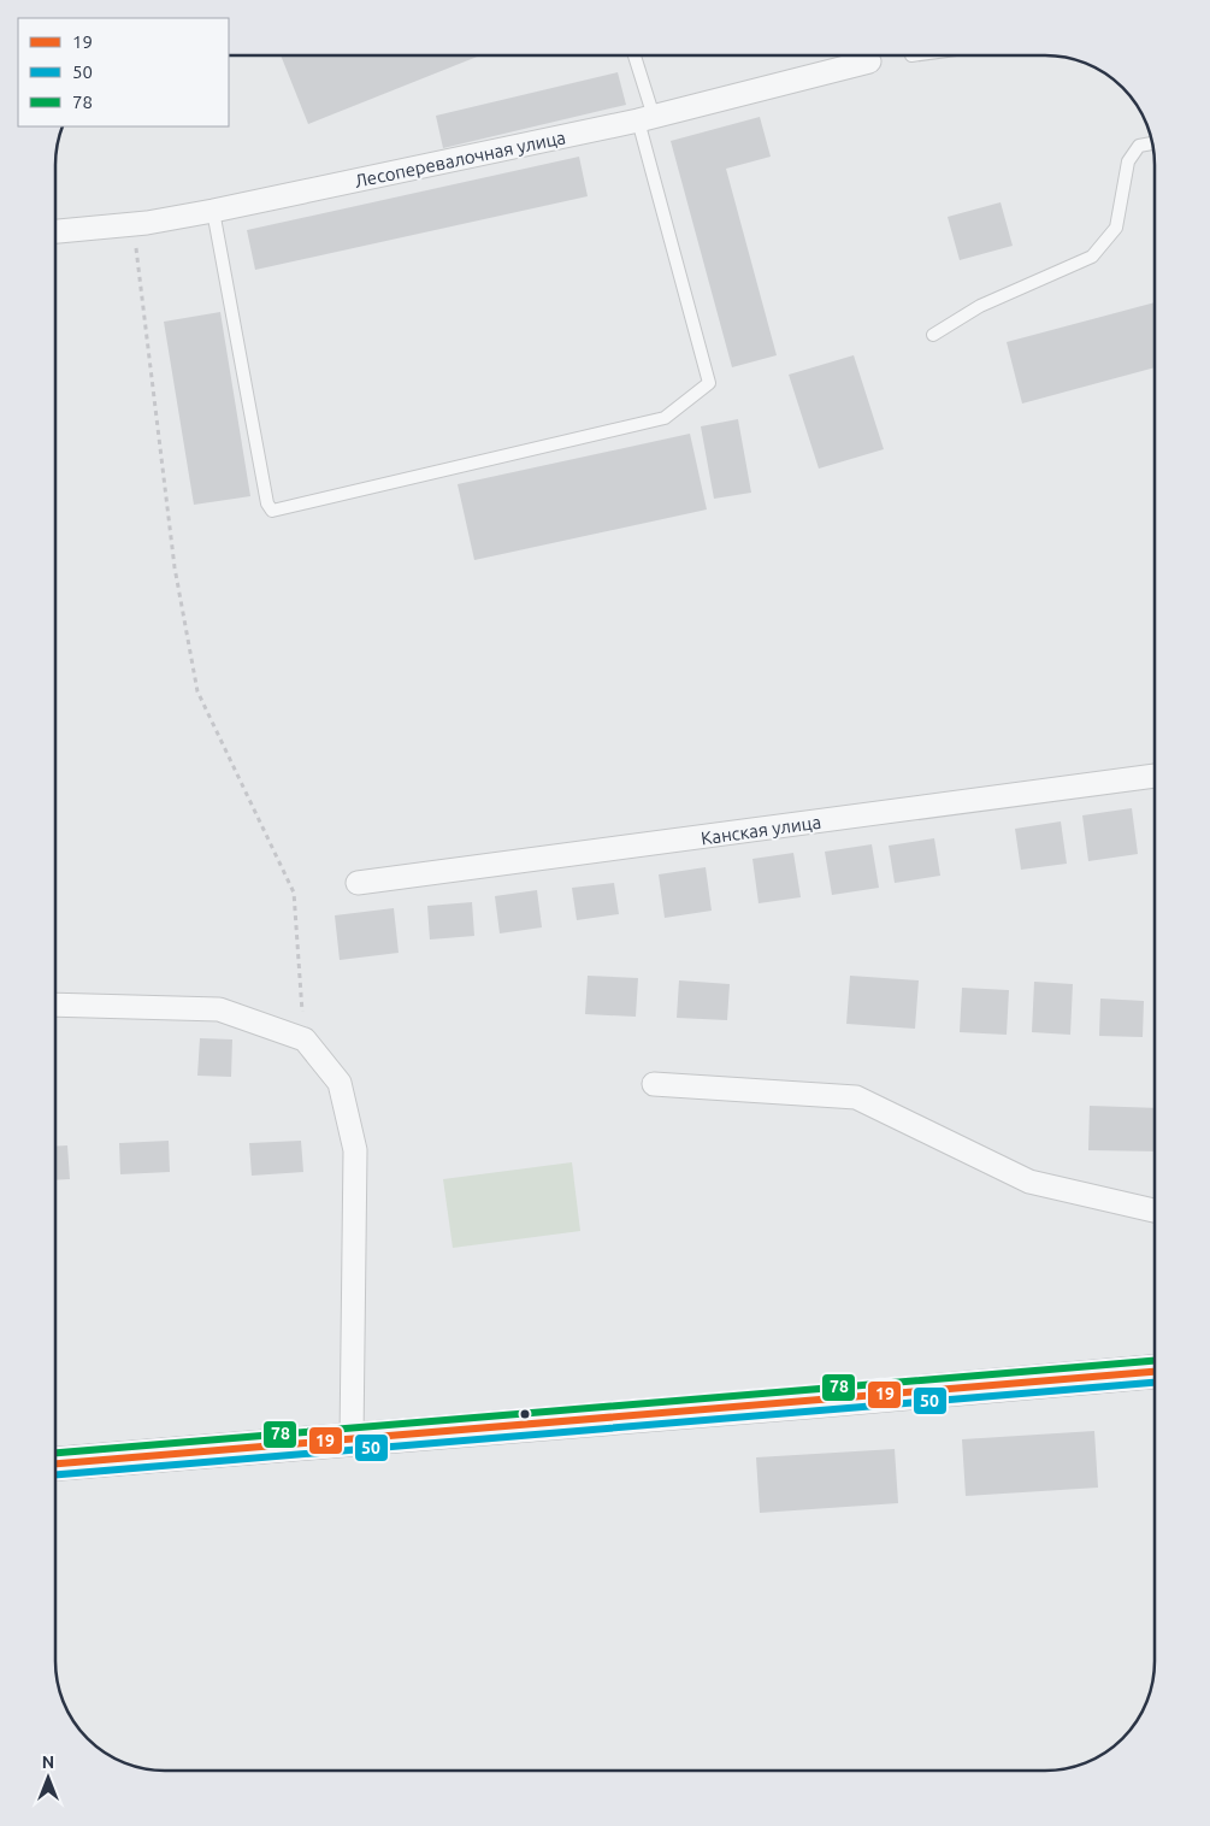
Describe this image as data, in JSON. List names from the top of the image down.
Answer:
{
  "streets": {
    "street": ["Лесоперевалочная улица", "Канская улица"]
  },
  "lines": ["transit line 78", "transit line 19", "transit line 50"],
  "legend": ["19", "50", "78"],
  "north": "top"
}
